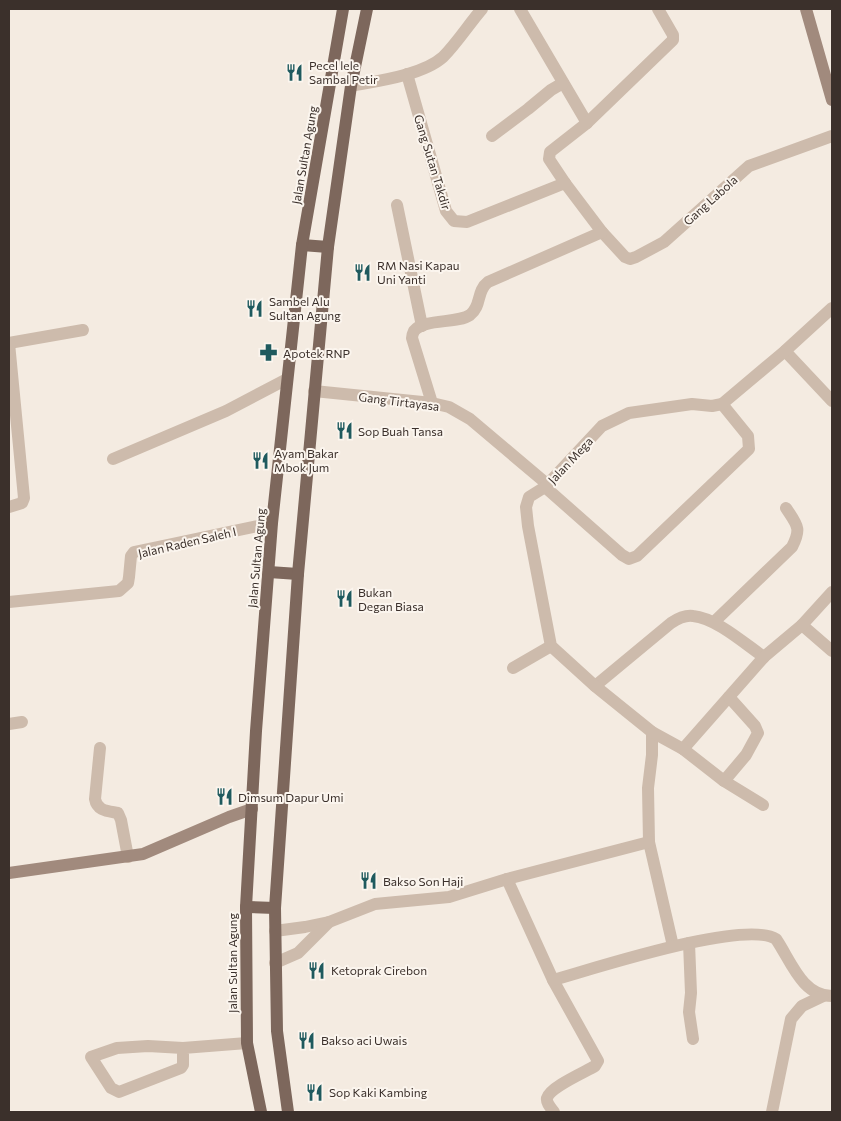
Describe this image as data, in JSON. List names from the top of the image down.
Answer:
{
  "streets": {
    "main road": ["Jalan Sultan Agung"],
    "street": [
      "Gang Sutan Takdir",
      "Gang Labola",
      "Gang Tirtayasa",
      "Jalan Mega",
      "Jalan Raden Saleh I"
    ]
  },
  "crossings": [
    ["Jalan Sultan Agung", "Jalan Raden Saleh I"],
    ["Gang Tirtayasa", "Jalan Mega"]
  ],
  "places": {
    "restaurant": [
      "Pecel lele Sambal Petir",
      "RM Nasi Kapau Uni Yanti",
      "Sambel Alu Sultan Agung",
      "Sop Buah Tansa",
      "Ayam Bakar Mbok Jum",
      "Bukan Degan Biasa",
      "Dimsum Dapur Umi",
      "Bakso Son Haji",
      "Ketoprak Cirebon",
      "Bakso aci Uwais",
      "Sop Kaki Kambing"
    ],
    "pharmacy": ["Apotek RNP"]
  }
}
